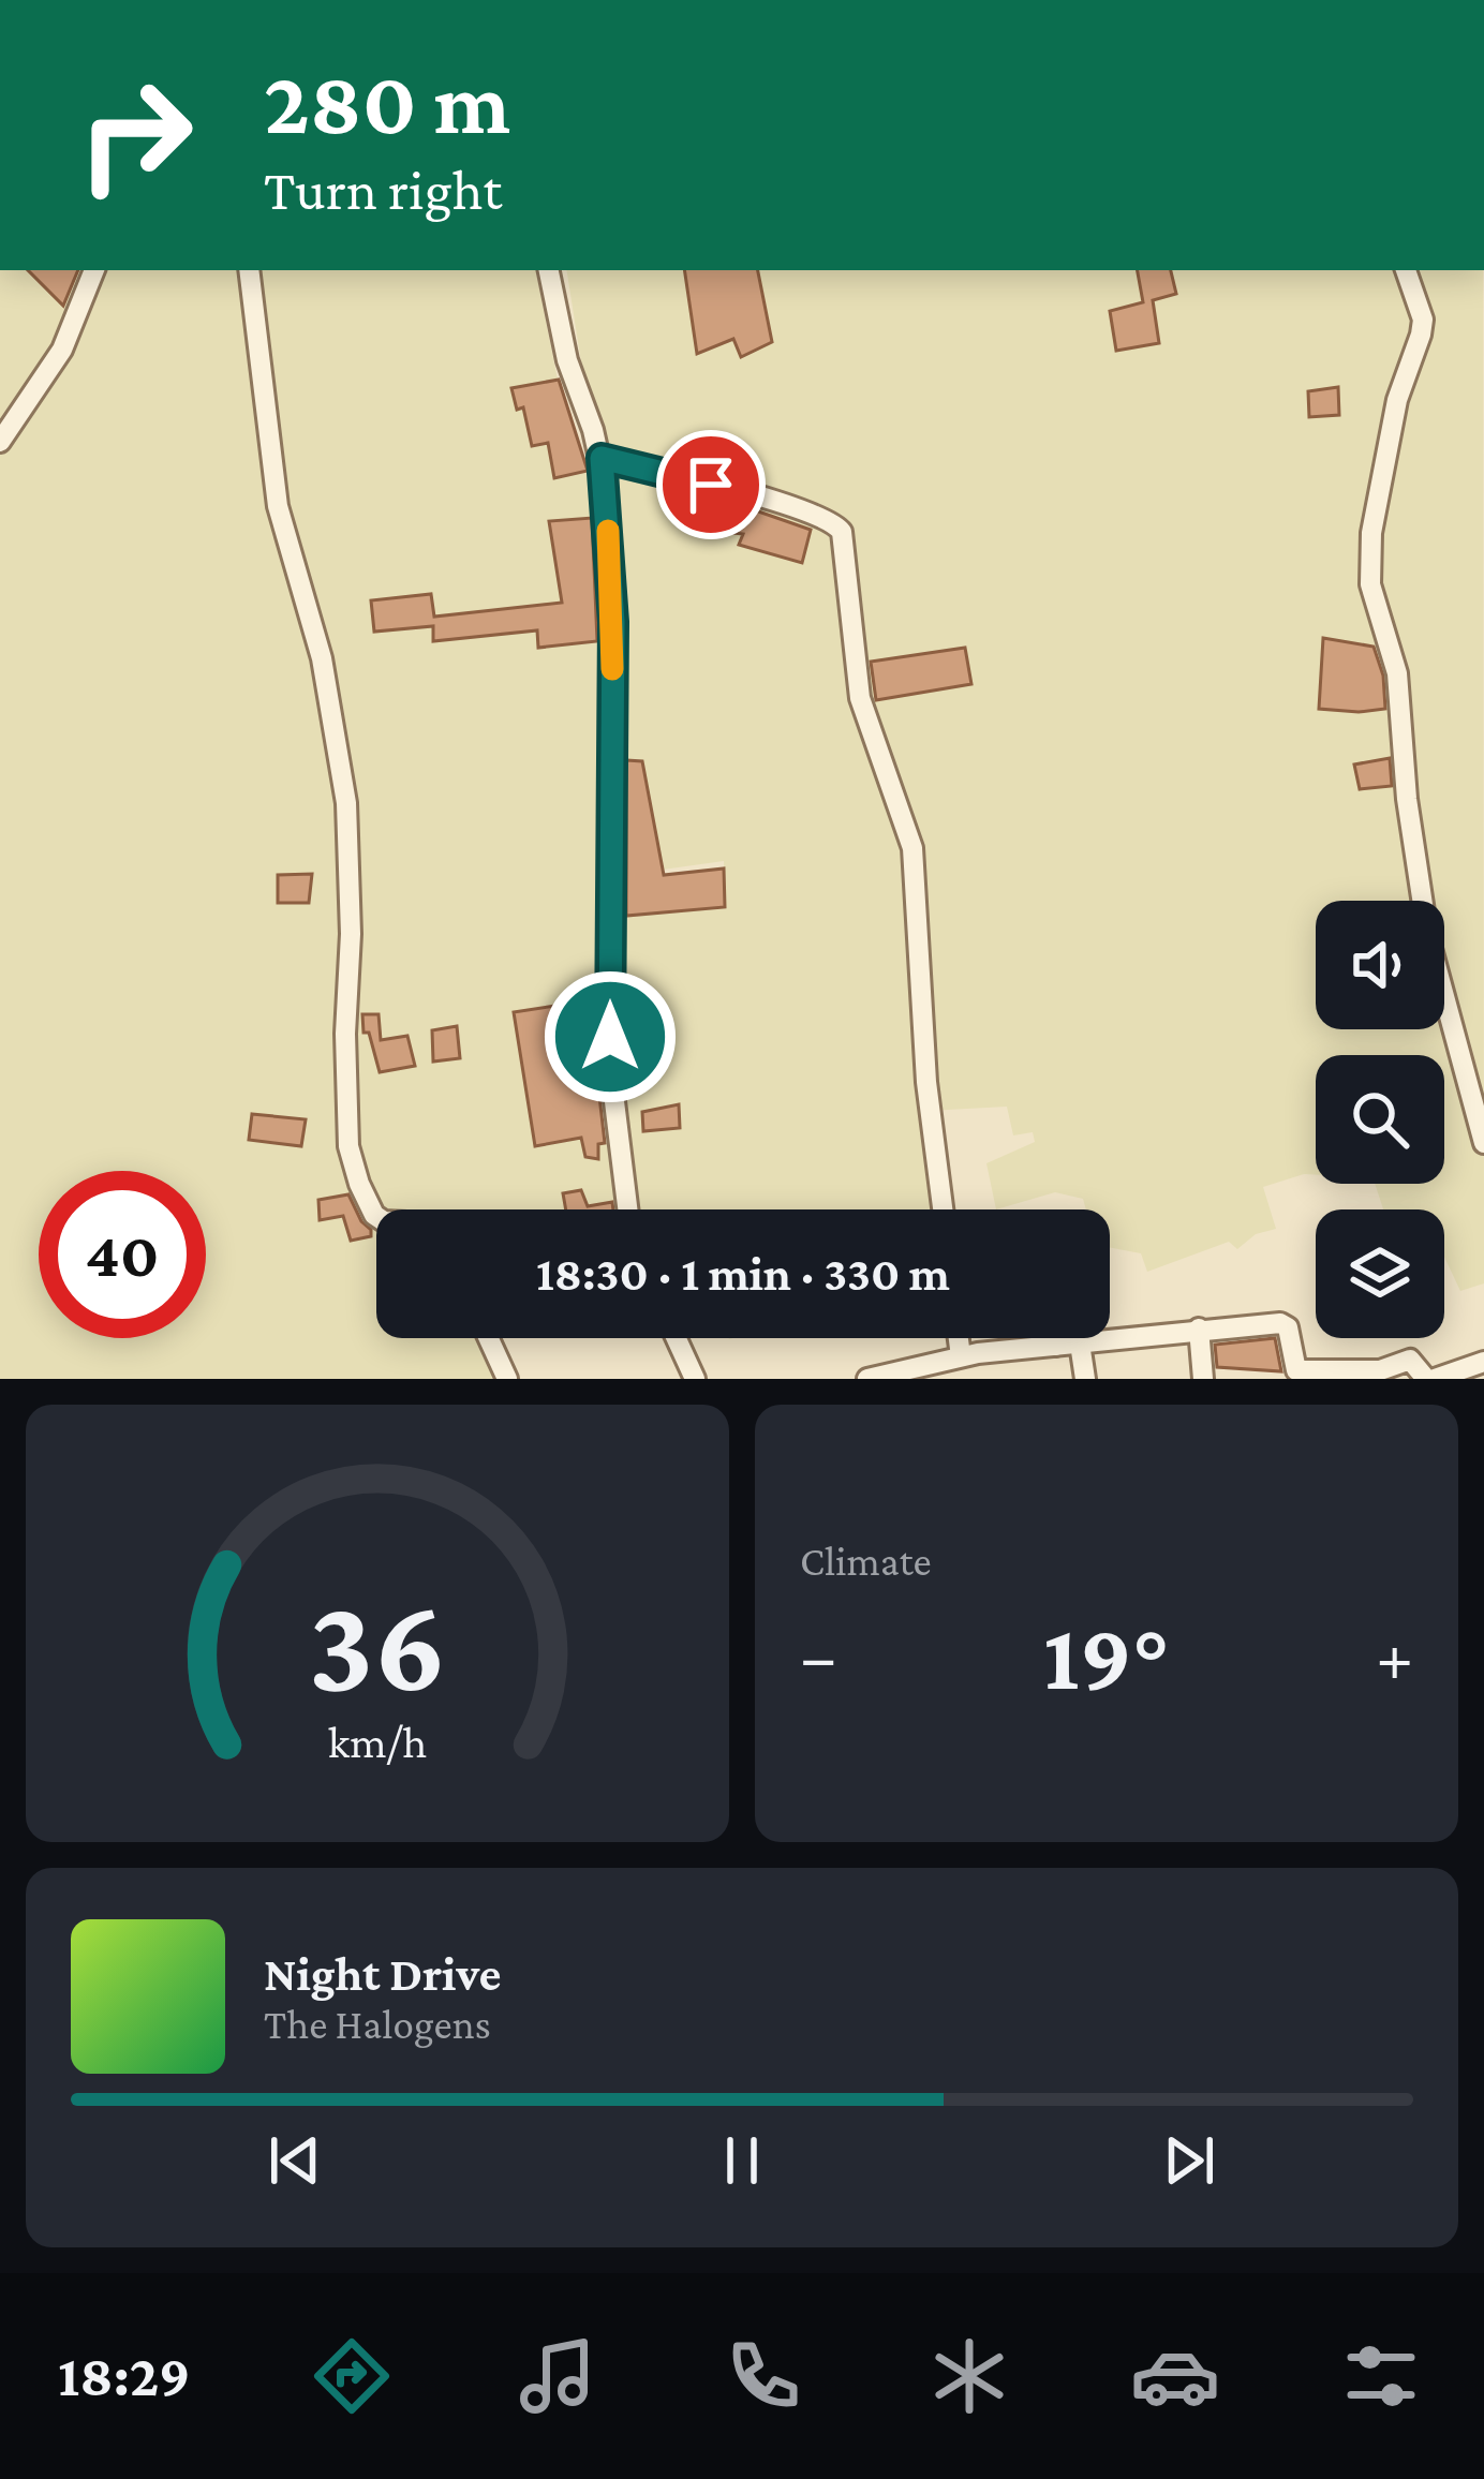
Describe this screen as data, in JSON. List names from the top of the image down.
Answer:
{
  "page": {
    "turn": ["280 m", "Turn right"],
    "limit": "40",
    "trip": "18:30 · 1 min · 330 m",
    "tile": "Climate",
    "heat": ["−", "19°", "+"],
    "song": ["Night Drive", "The Halogens"],
    "tabs": "18:29",
    "gauge": ["36", "km/h"]
  }
}
